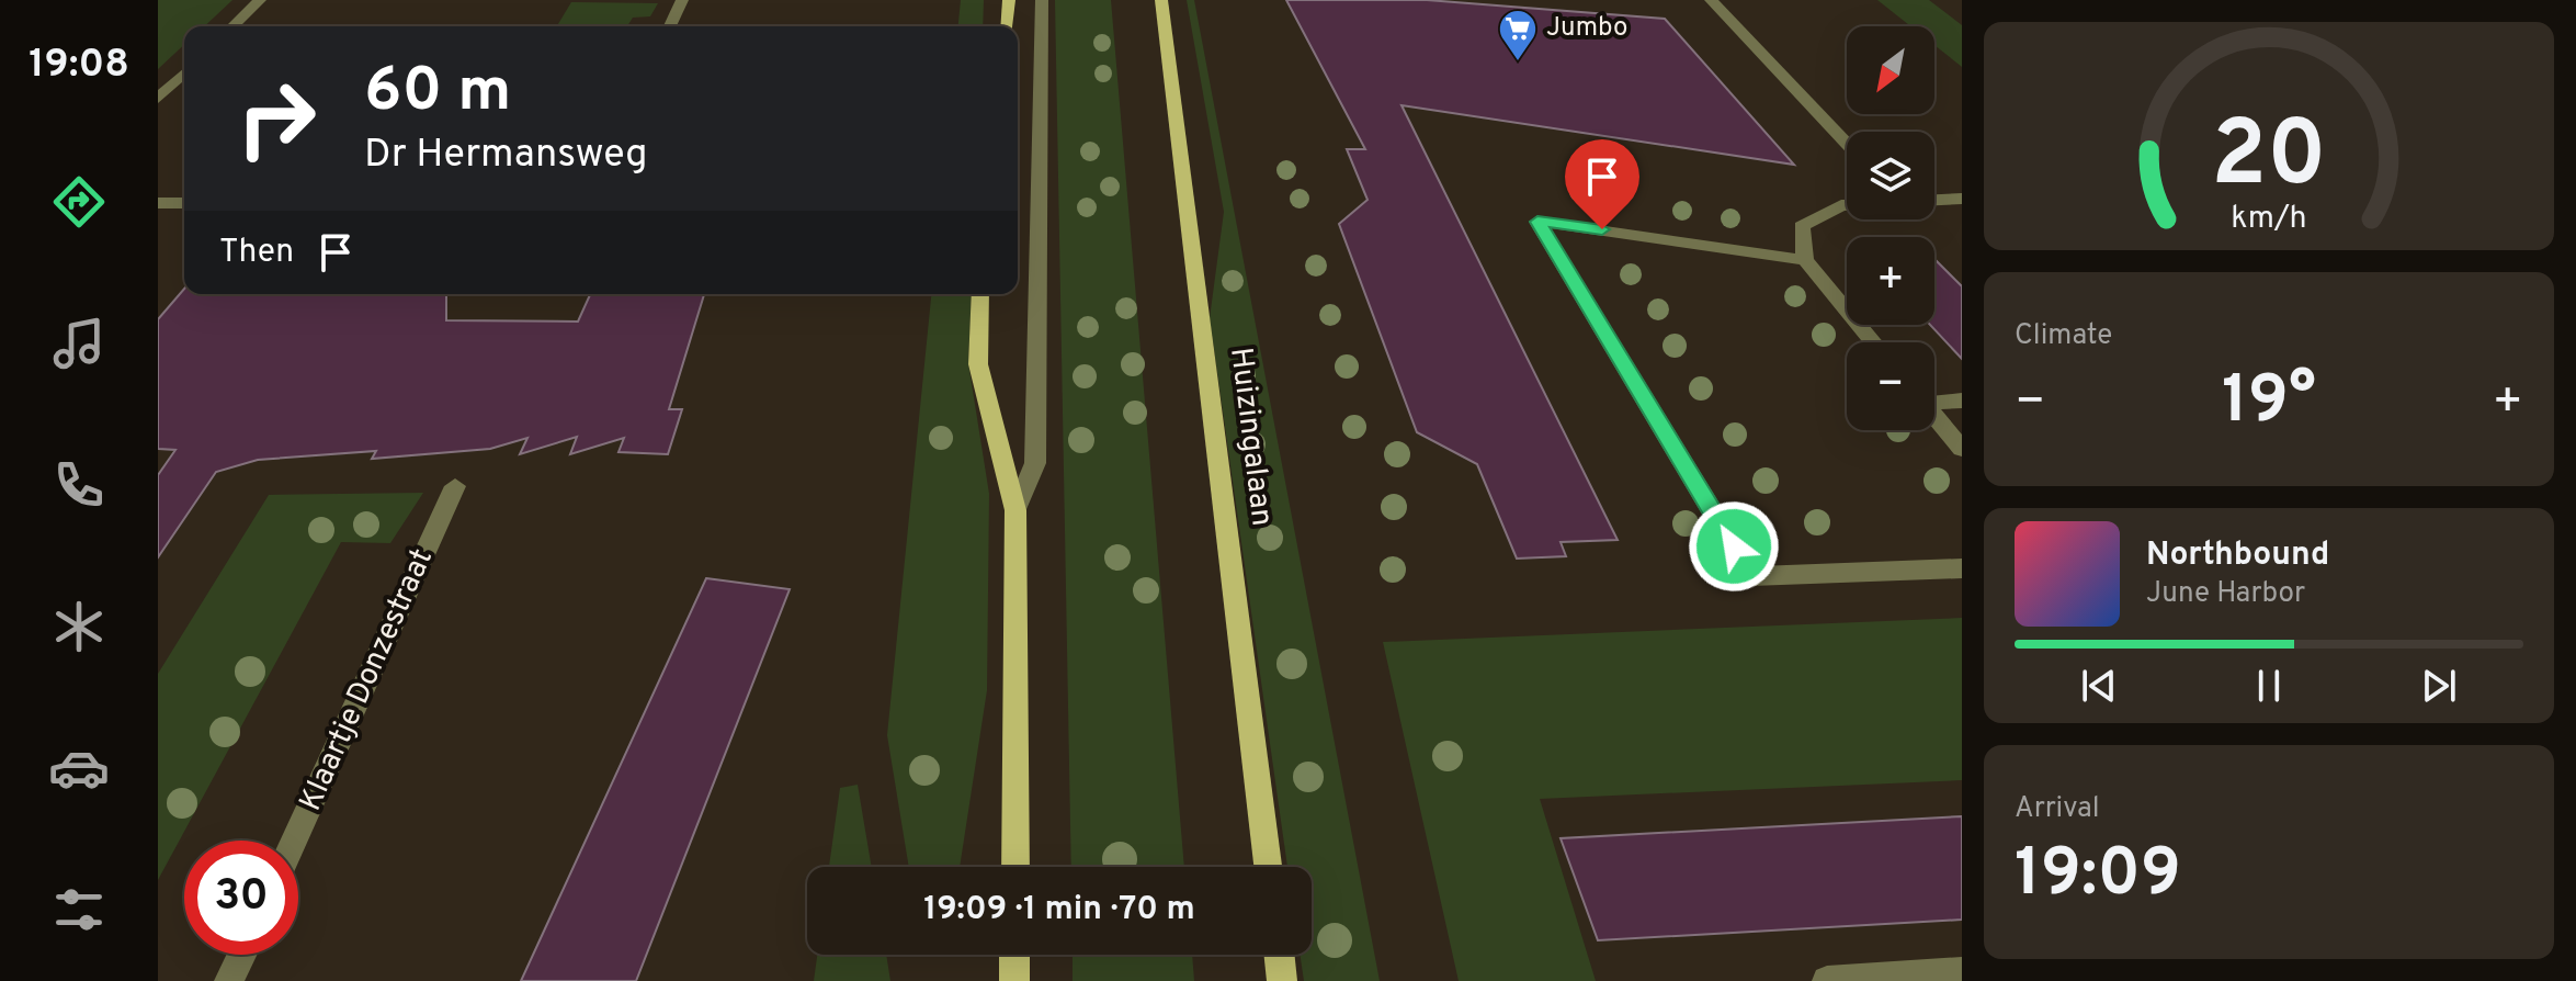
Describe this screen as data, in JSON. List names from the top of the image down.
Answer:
{
  "streets": {
    "main road": ["Huizingalaan"],
    "street": ["Klaartje Donzestraat"]
  },
  "places": {
    "supermarket": ["Jumbo"]
  },
  "north": "bottom left",
  "page": {
    "tabs": "19:08",
    "map_buttons": ["+", "−"],
    "turn": ["60 m", "Dr Hermansweg"],
    "then": "Then",
    "tile": [
      "Climate",
      ["Arrival", "19:09"]
    ],
    "heat": ["−", "19°", "+"],
    "song": ["Northbound", "June Harbor"],
    "limit": "30",
    "trip": "19:09 · 1 min · 70 m",
    "gauge": ["20", "km/h"]
  }
}
